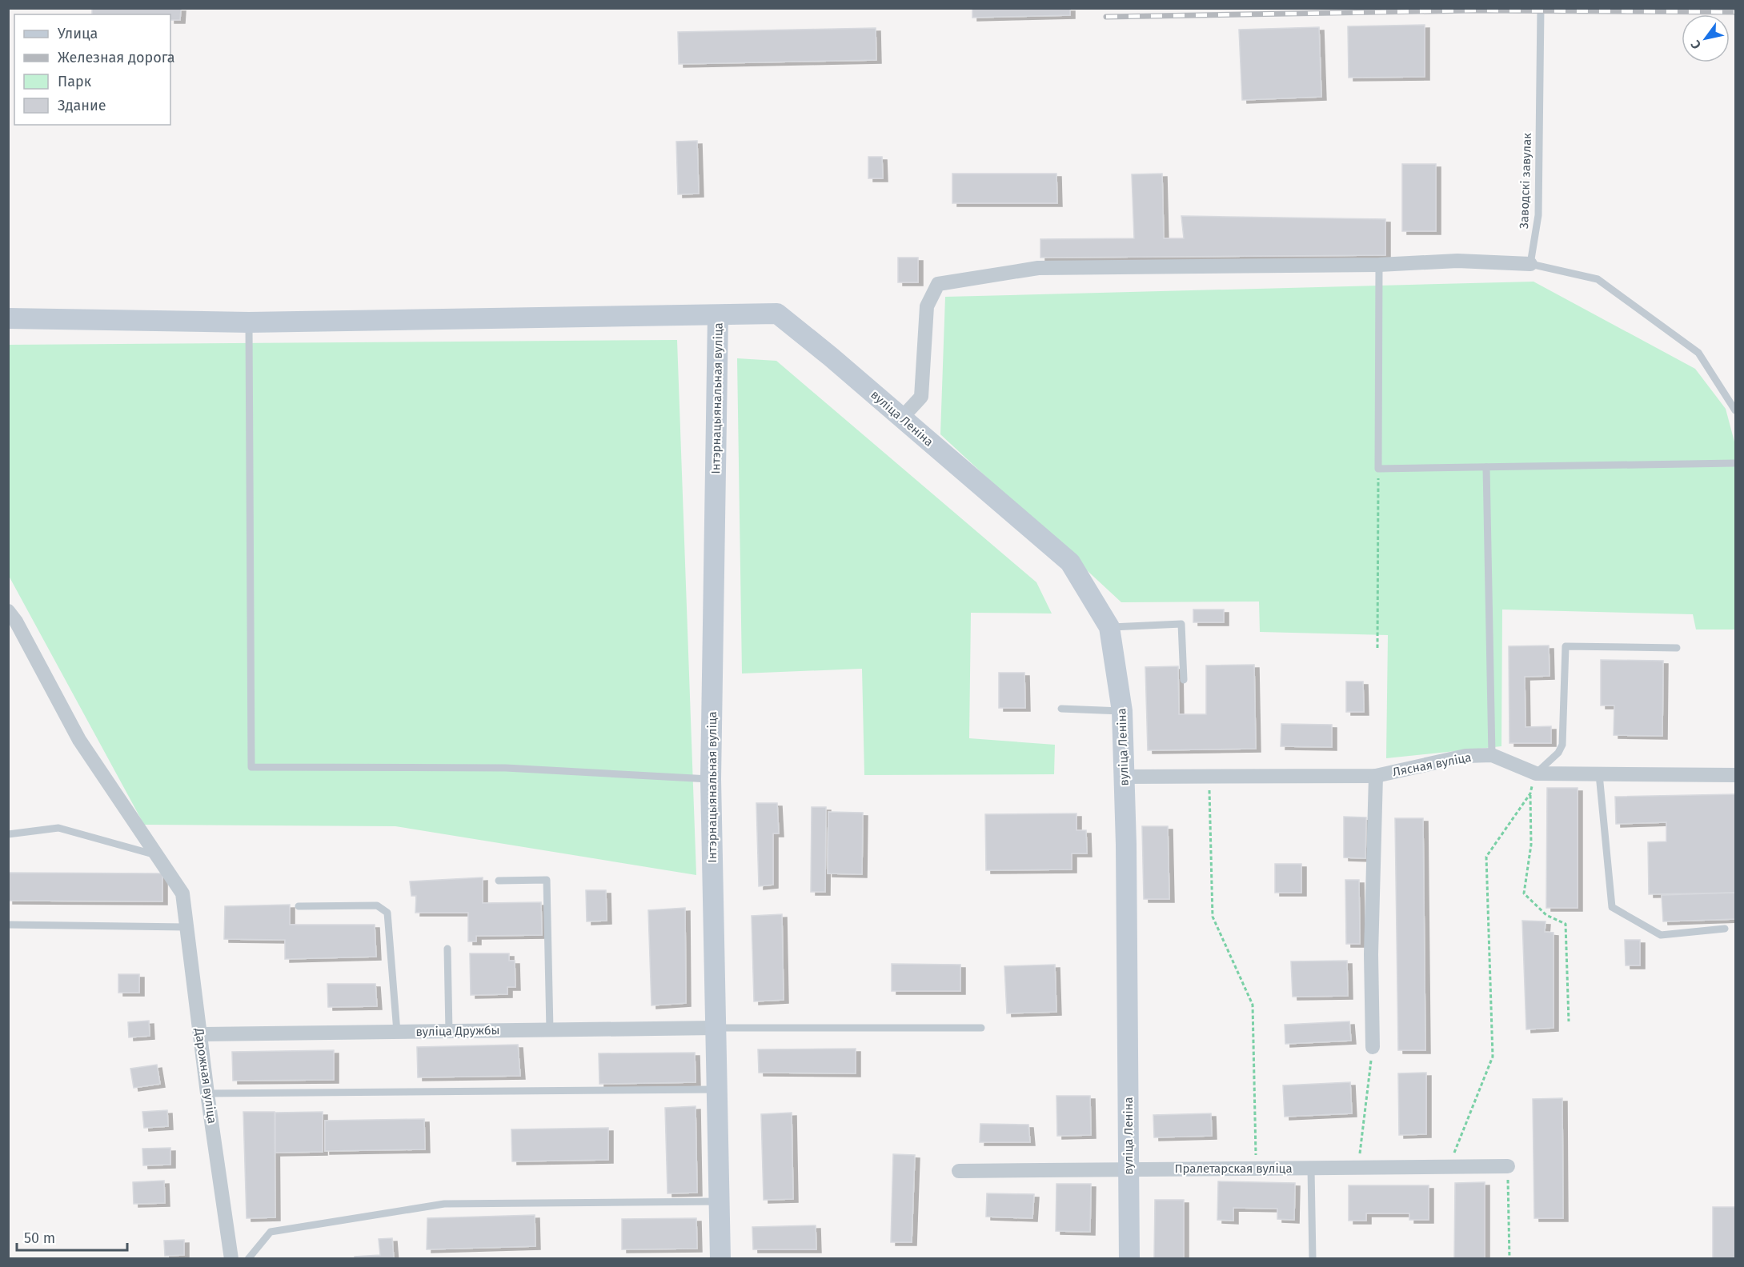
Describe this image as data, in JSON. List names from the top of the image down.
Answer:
{
  "streets": {
    "street": [
      "Інтэрнацыянальная вуліца",
      "вуліца Леніна",
      "Лясная вуліца",
      "вуліца Дружбы",
      "Дарожная вуліца",
      "Пралетарская вуліца"
    ],
    "lane": ["Заводскі завулак"]
  },
  "crossings": [
    ["Інтэрнацыянальная вуліца", "вуліца Леніна"],
    ["Інтэрнацыянальная вуліца", "вуліца Дружбы"],
    ["вуліца Леніна", "Лясная вуліца"],
    ["вуліца Леніна", "Пралетарская вуліца"],
    ["вуліца Дружбы", "Дарожная вуліца"]
  ],
  "legend": [
    "Улица",
    "Железная дорога",
    "Парк",
    "Здание"
  ],
  "scale_bar": "50 m",
  "north": "bottom left"
}
